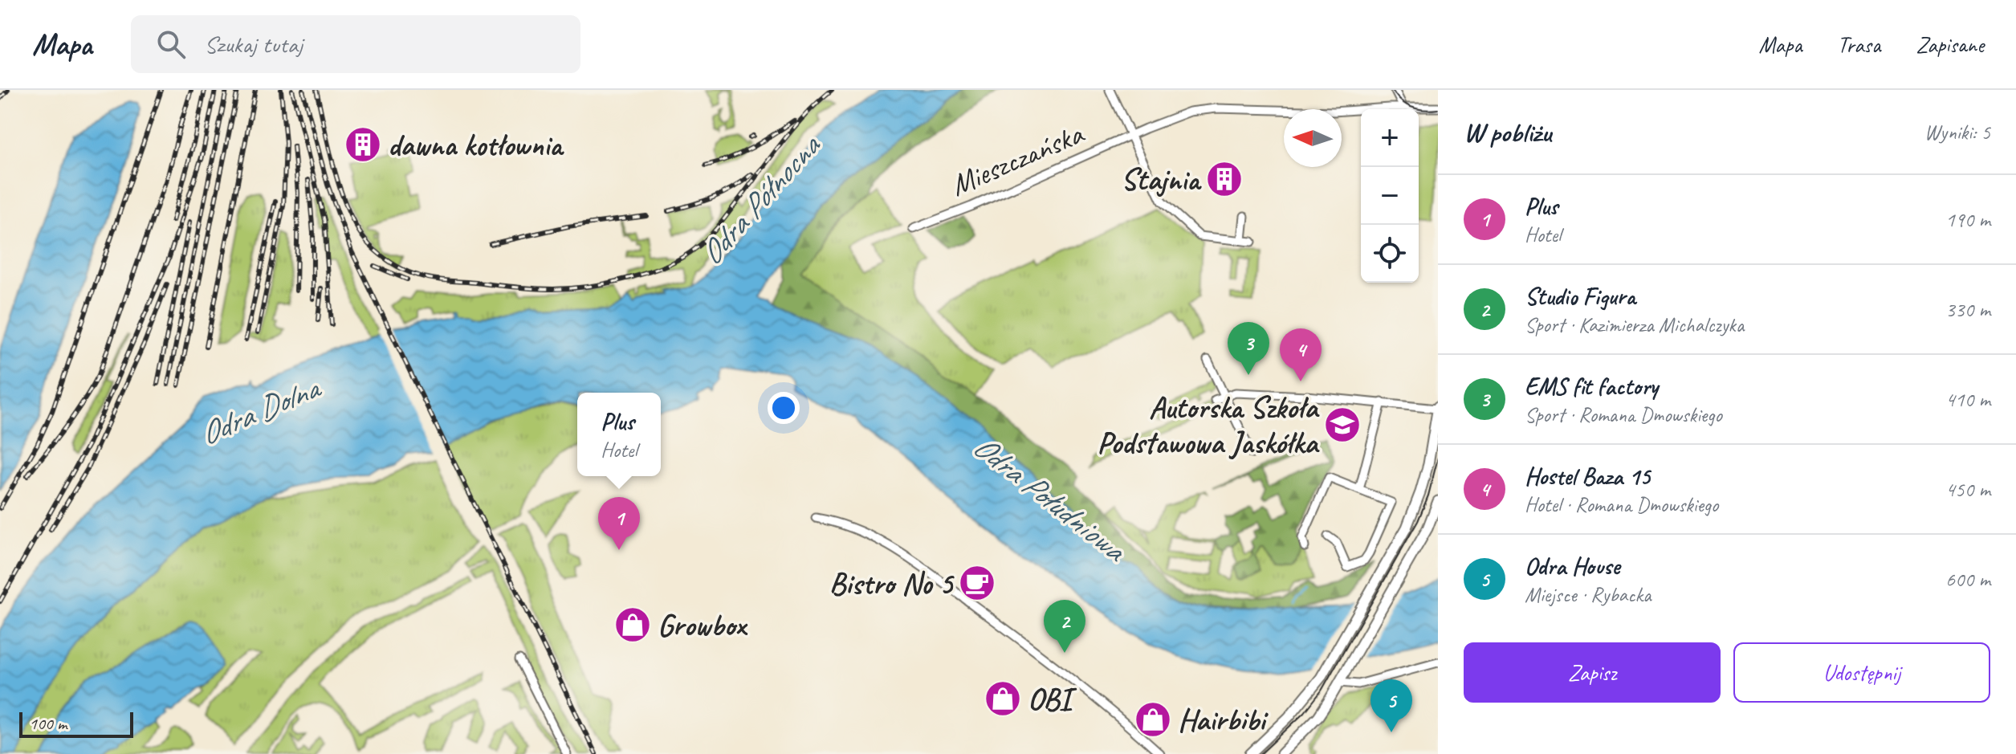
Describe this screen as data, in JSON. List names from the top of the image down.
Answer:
{
  "streets": {
    "street": ["Mieszczańska"]
  },
  "water": ["Odra Północna", "Odra Dolna", "Odra Południowa"],
  "places": {
    "building": ["dawna kotłownia", "Stajnia"],
    "school or university": ["Autorska Szkoła Podstawowa Jaskółka"],
    "cafe": ["Bistro No 5"],
    "shop": ["Growbox", "OBI", "Hairbibi"]
  },
  "scale_bar": "100 m",
  "north": "left",
  "page": {
    "header": "Mapa",
    "search": "Szukaj tutaj",
    "nav": ["Mapa", "Trasa", "Zapisane"],
    "heading": ["W pobliżu", "Wyniki: 5"],
    "map_buttons": ["+", "−"],
    "list": [
      {
        "mark": "1",
        "name": "Plus",
        "note": "Hotel",
        "value": "190 m"
      },
      {
        "mark": "2",
        "name": "Studio Figura",
        "note": "Sport · Kazimierza Michalczyka",
        "value": "330 m"
      },
      {
        "mark": "3",
        "name": "EMS fit factory",
        "note": "Sport · Romana Dmowskiego",
        "value": "410 m"
      },
      {
        "mark": "4",
        "name": "Hostel Baza 15",
        "note": "Hotel · Romana Dmowskiego",
        "value": "450 m"
      },
      {
        "mark": "5",
        "name": "Odra House",
        "note": "Miejsce · Rybacka",
        "value": "600 m"
      }
    ],
    "pins": [
      "3",
      "4",
      "1",
      "2",
      "5"
    ],
    "popup": ["Plus", "Hotel"],
    "buttons": ["Zapisz", "Udostępnij"],
    "scale": "100 m"
  }
}
